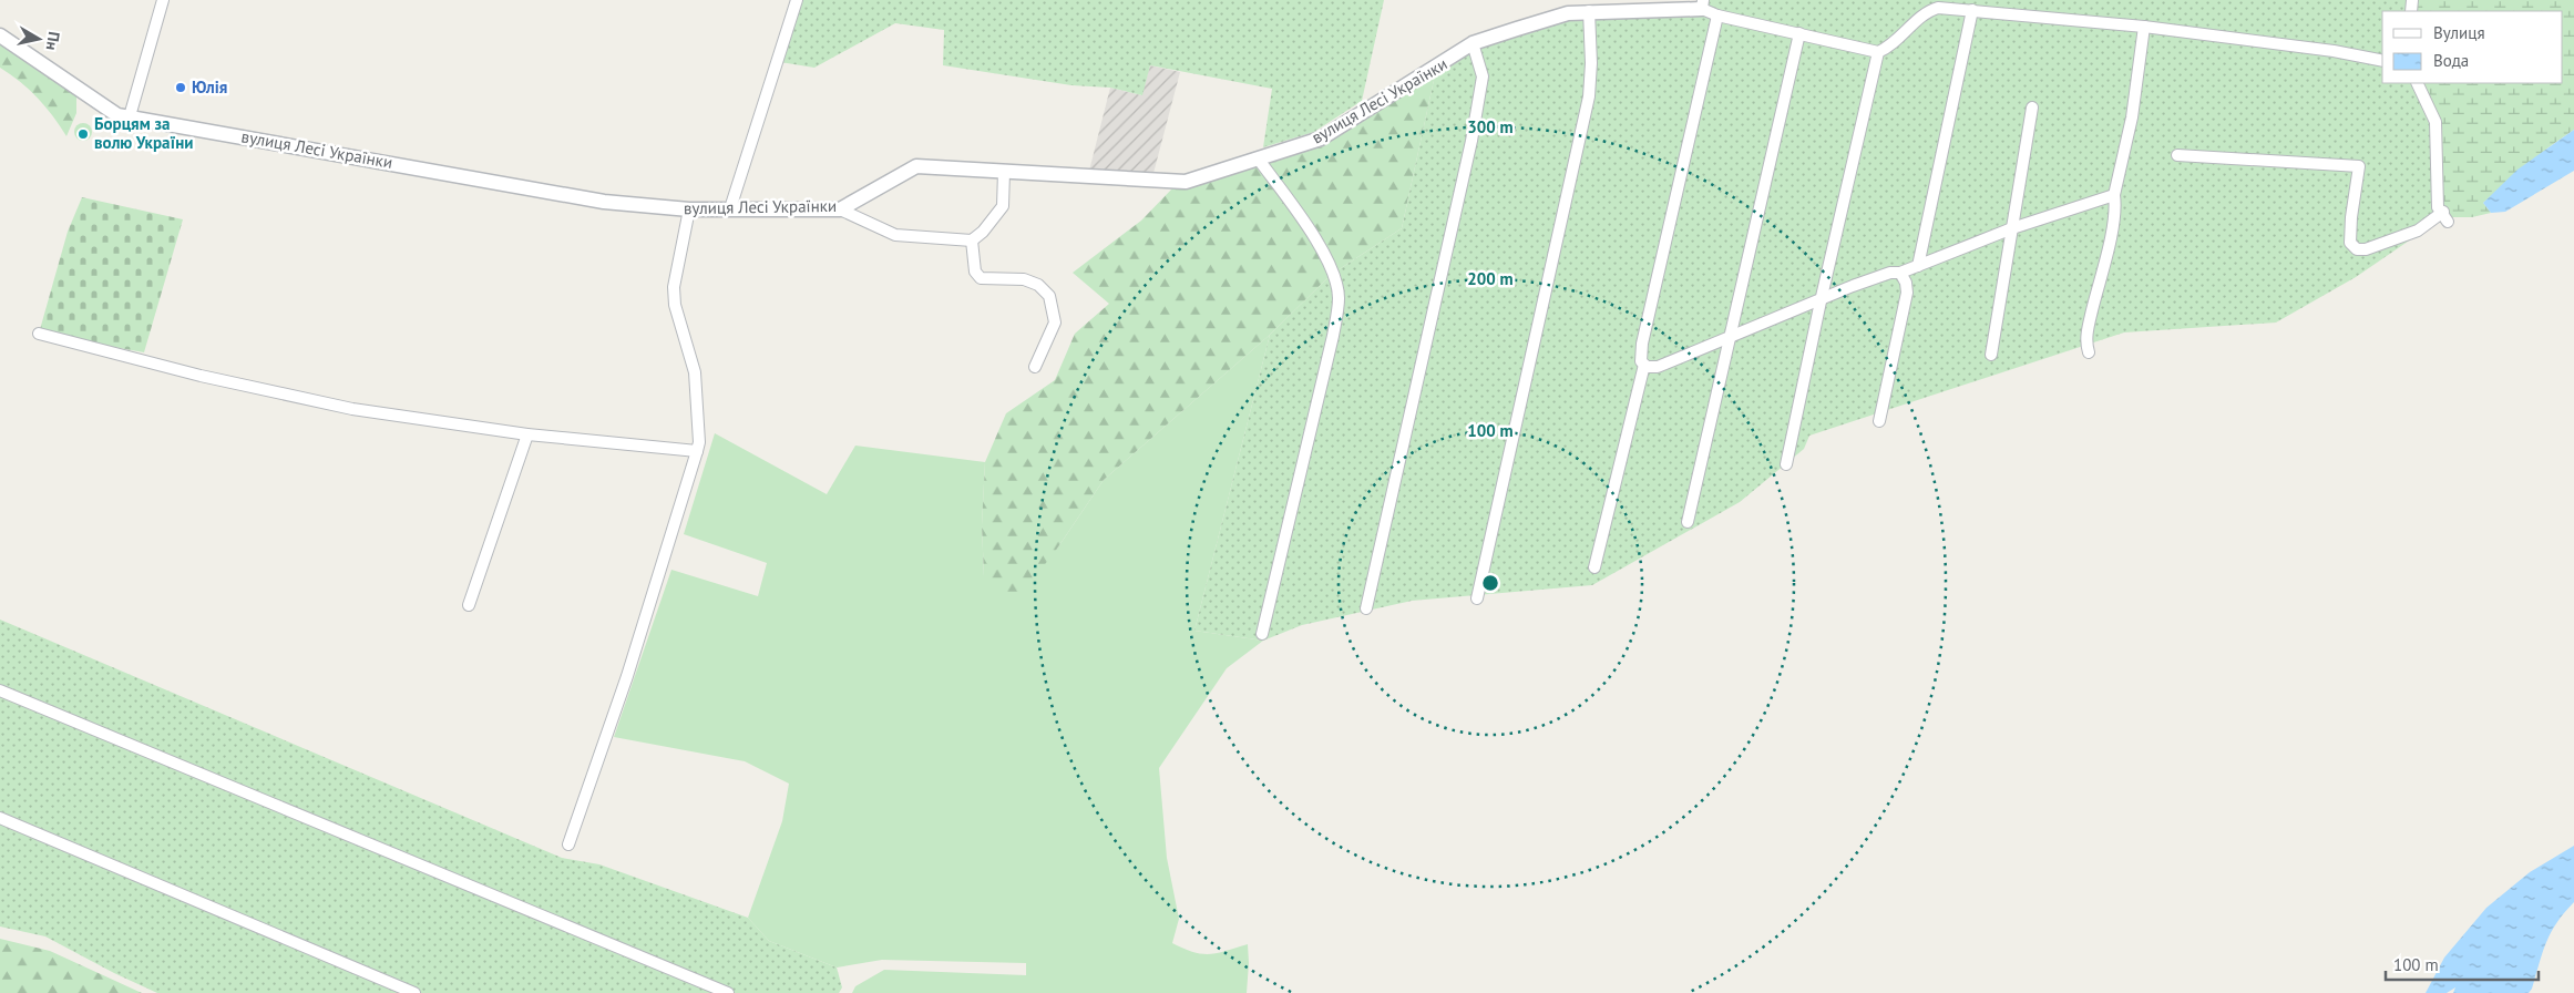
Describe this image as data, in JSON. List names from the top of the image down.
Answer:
{
  "streets": {
    "street": ["вулиця Лесі Українки"]
  },
  "places": ["Юлія", "Борцям за волю України"],
  "legend": ["Вулиця", "Вода"],
  "scale_bar": "100 m",
  "north": "right",
  "rings": ["300 m", "200 m", "100 m"]
}
